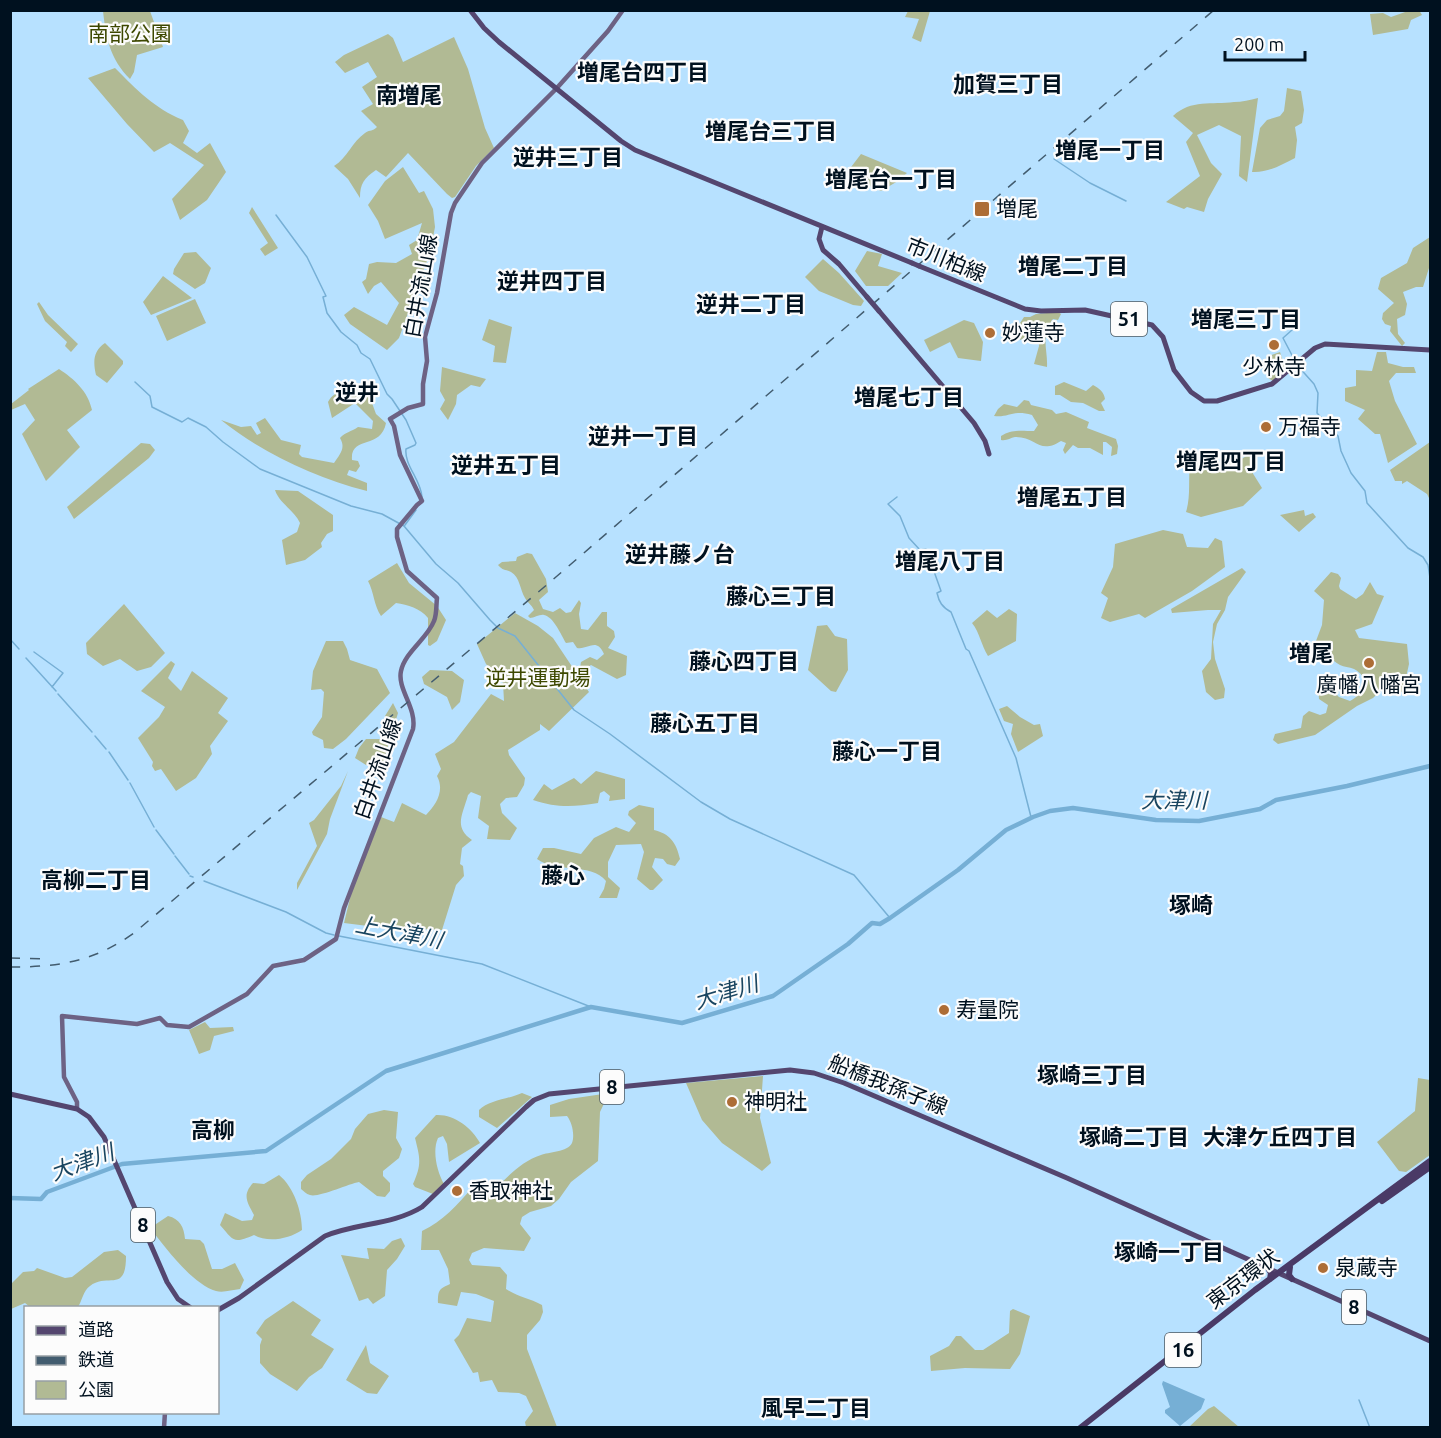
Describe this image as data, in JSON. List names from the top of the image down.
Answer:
{
  "streets": {
    "highway": ["東京環状", "16"],
    "main road": [
      "市川柏線",
      "白井流山線",
      "51",
      "船橋我孫子線",
      "8"
    ]
  },
  "crossings": [
    ["市川柏線", "白井流山線"],
    ["白井流山線", "8"],
    ["船橋我孫子線", "東京環状"]
  ],
  "districts": [
    "増尾台四丁目",
    "加賀三丁目",
    "南増尾",
    "増尾台三丁目",
    "増尾一丁目",
    "逆井三丁目",
    "増尾台一丁目",
    "増尾二丁目",
    "逆井四丁目",
    "逆井二丁目",
    "増尾三丁目",
    "逆井",
    "増尾七丁目",
    "逆井一丁目",
    "増尾四丁目",
    "逆井五丁目",
    "増尾五丁目",
    "逆井藤ノ台",
    "増尾八丁目",
    "藤心三丁目",
    "増尾",
    "藤心四丁目",
    "藤心五丁目",
    "藤心一丁目",
    "藤心",
    "高柳二丁目",
    "塚崎",
    "塚崎三丁目",
    "高柳",
    "塚崎二丁目",
    "大津ケ丘四丁目",
    "塚崎一丁目",
    "風早二丁目"
  ],
  "water": ["大津川", "上大津川"],
  "parks": ["南部公園", "逆井運動場"],
  "places": {
    "transit": ["増尾"],
    "other": [
      "妙蓮寺",
      "少林寺",
      "万福寺",
      "廣幡八幡宮",
      "寿量院",
      "神明社",
      "香取神社",
      "泉蔵寺"
    ]
  },
  "legend": ["道路", "鉄道", "公園"],
  "scale_bar": "200 m"
}
